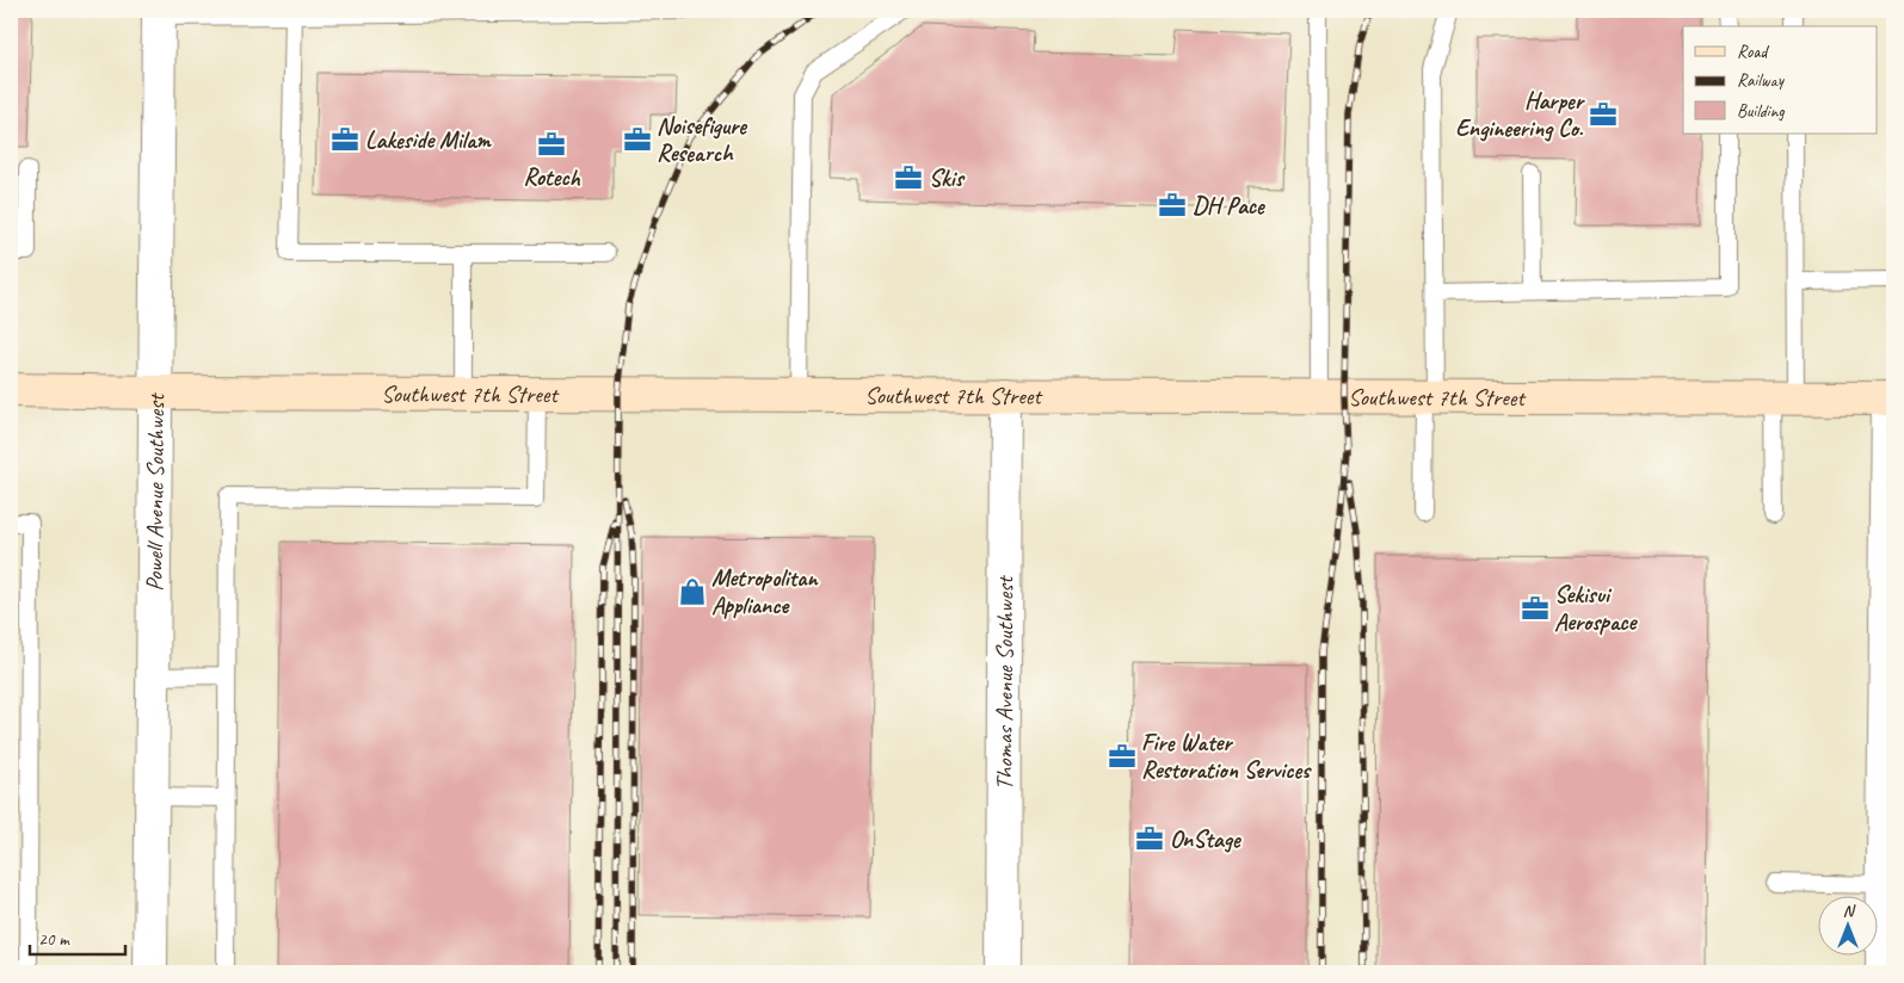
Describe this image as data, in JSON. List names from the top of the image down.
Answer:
{
  "streets": {
    "street": ["Southwest 7th Street", "Powell Avenue Southwest", "Thomas Avenue Southwest"]
  },
  "crossings": [
    ["Southwest 7th Street", "Powell Avenue Southwest"],
    ["Southwest 7th Street", "Thomas Avenue Southwest"]
  ],
  "places": {
    "office": [
      "Harper Engineering Co.",
      "Lakeside Milam",
      "Noisefigure Research",
      "Rotech",
      "Skis",
      "DH Pace",
      "Sekisui Aerospace",
      "Fire Water Restoration Services",
      "OnStage"
    ],
    "shop": ["Metropolitan Appliance"]
  },
  "legend": ["Road", "Railway", "Building"],
  "scale_bar": "20 m",
  "north": "top"
}
